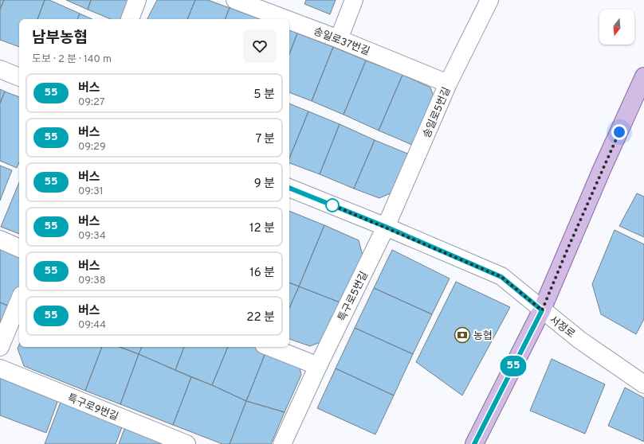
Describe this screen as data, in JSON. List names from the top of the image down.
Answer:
{
  "streets": {
    "street": [
      "송일로37번길",
      "송일로5번길",
      "특구로5번길",
      "서정로",
      "특구로9번길"
    ]
  },
  "crossings": [
    ["송일로37번길", "송일로5번길"],
    ["송일로5번길", "특구로5번길"],
    ["송일로5번길", "서정로"],
    ["특구로5번길", "서정로"]
  ],
  "places": {
    "bank": ["농협"]
  },
  "lines": ["bus line 55"],
  "north": "bottom",
  "page": {
    "on_map": "55",
    "heading": ["남부농협", "도보 · 2 분 · 140 m"],
    "list": [
      {
        "mark": "55",
        "name": "버스",
        "note": "09:27",
        "value": "5 분"
      },
      {
        "mark": "55",
        "name": "버스",
        "note": "09:29",
        "value": "7 분"
      },
      {
        "mark": "55",
        "name": "버스",
        "note": "09:31",
        "value": "9 분"
      },
      {
        "mark": "55",
        "name": "버스",
        "note": "09:34",
        "value": "12 분"
      },
      {
        "mark": "55",
        "name": "버스",
        "note": "09:38",
        "value": "16 분"
      },
      {
        "mark": "55",
        "name": "버스",
        "note": "09:44",
        "value": "22 분"
      }
    ]
  }
}
